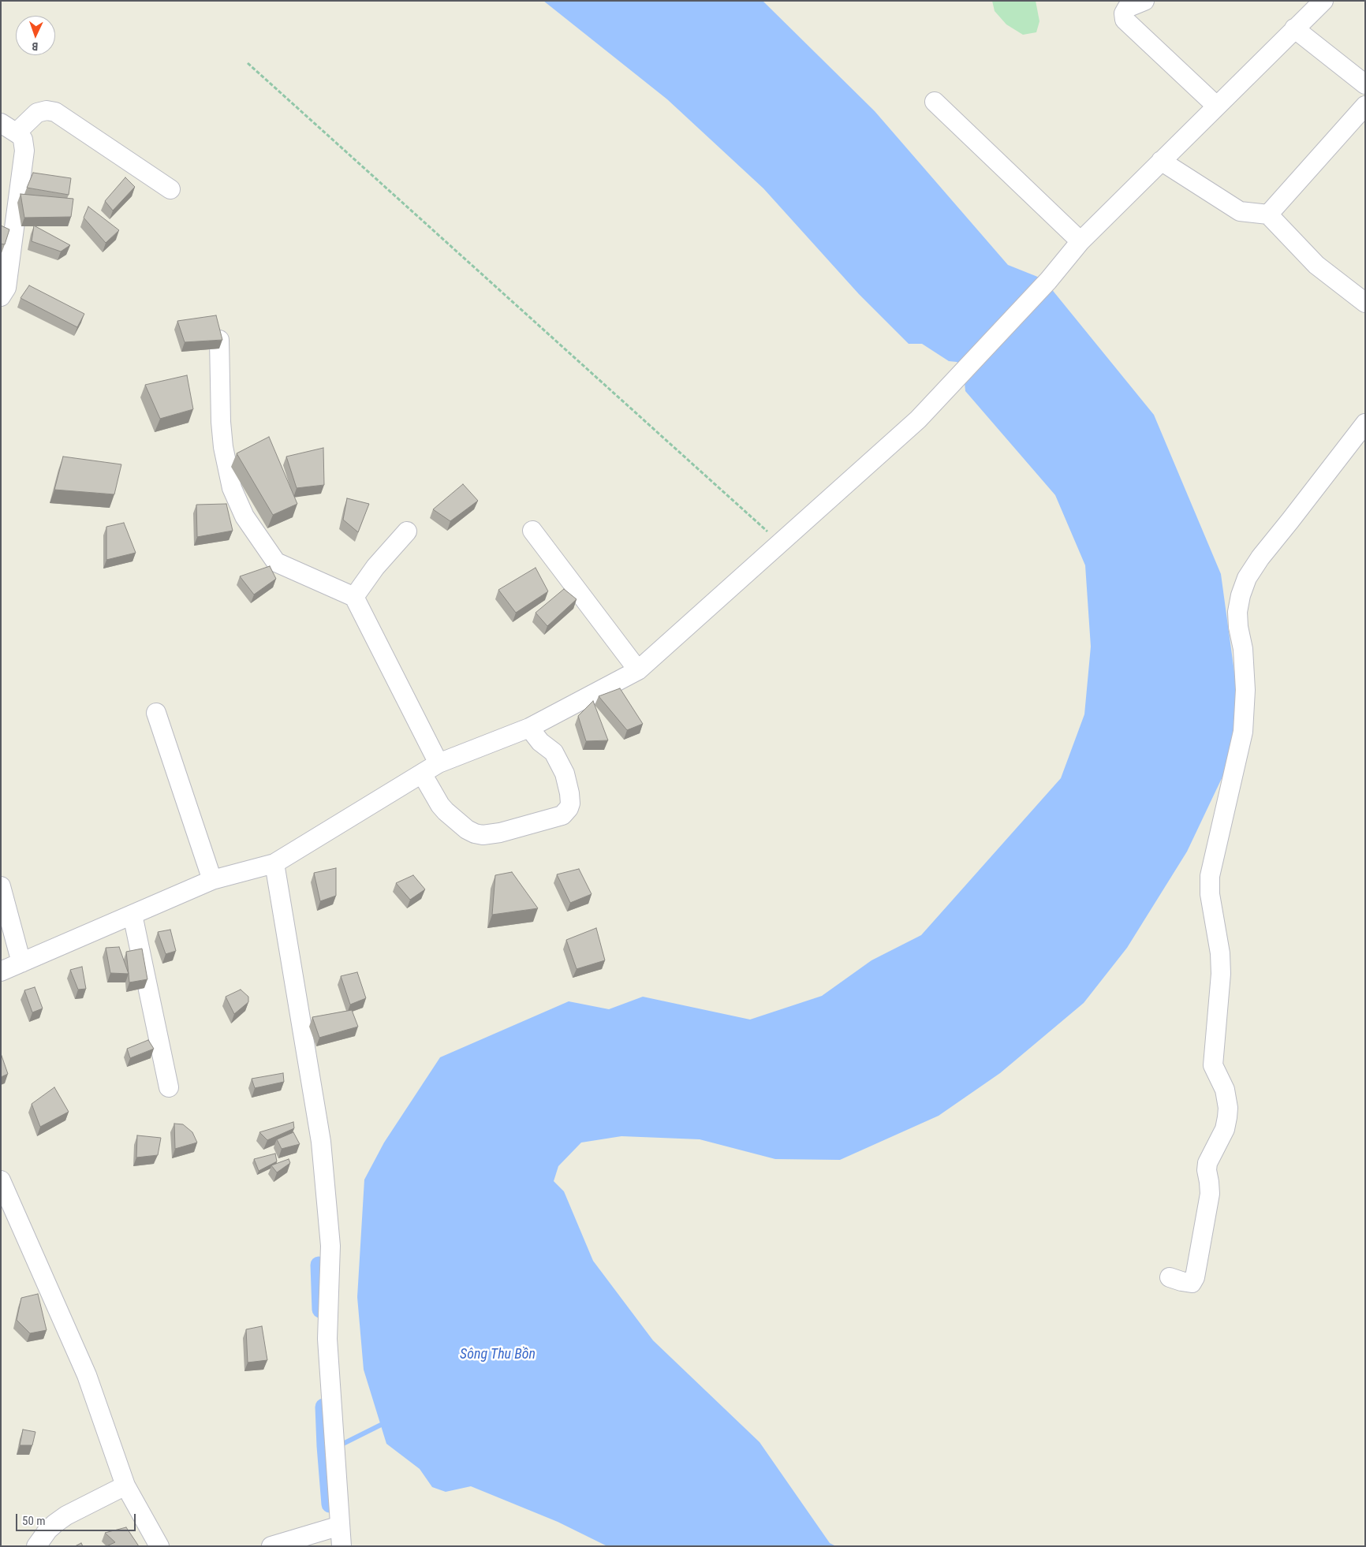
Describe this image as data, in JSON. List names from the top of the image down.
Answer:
{
  "water": ["Sông Thu Bồn"],
  "scale_bar": "50 m",
  "north": "bottom"
}
